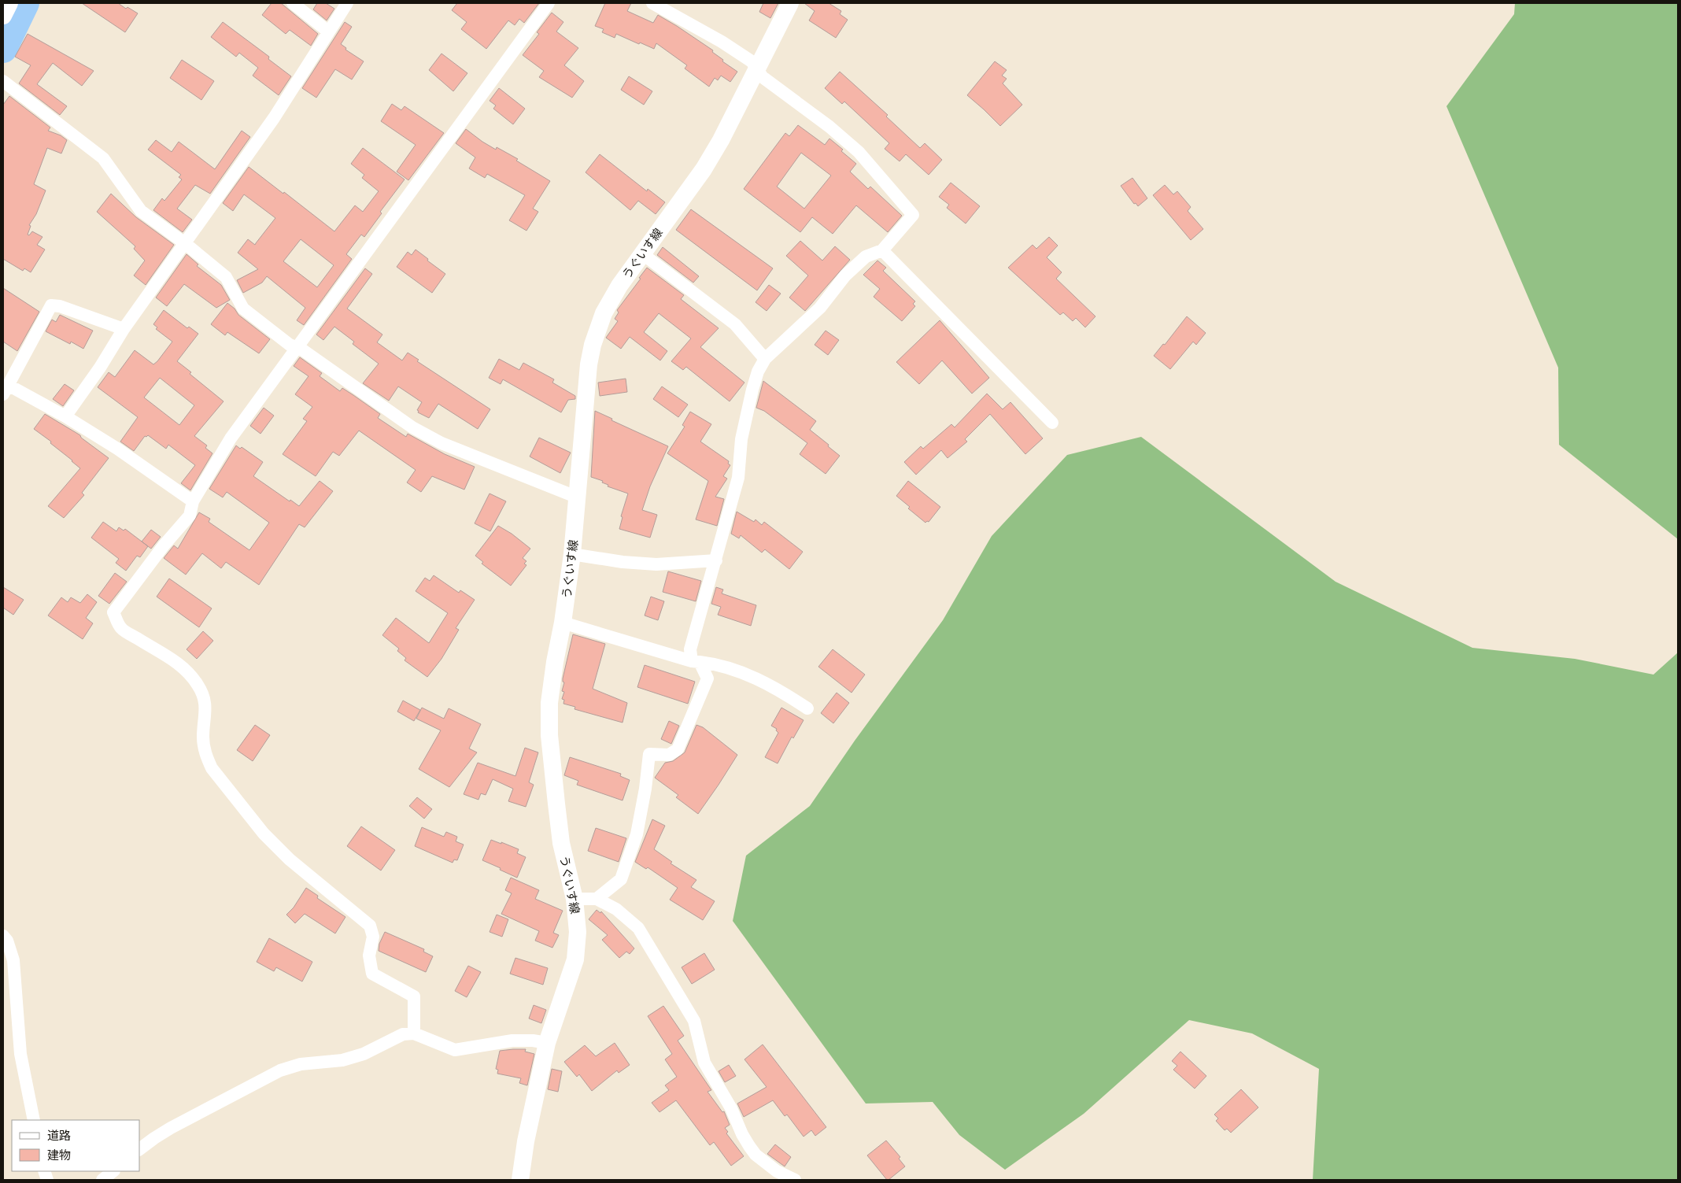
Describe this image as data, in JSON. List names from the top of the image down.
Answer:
{
  "streets": {
    "street": ["うぐいす線"]
  },
  "legend": ["道路", "建物"]
}
